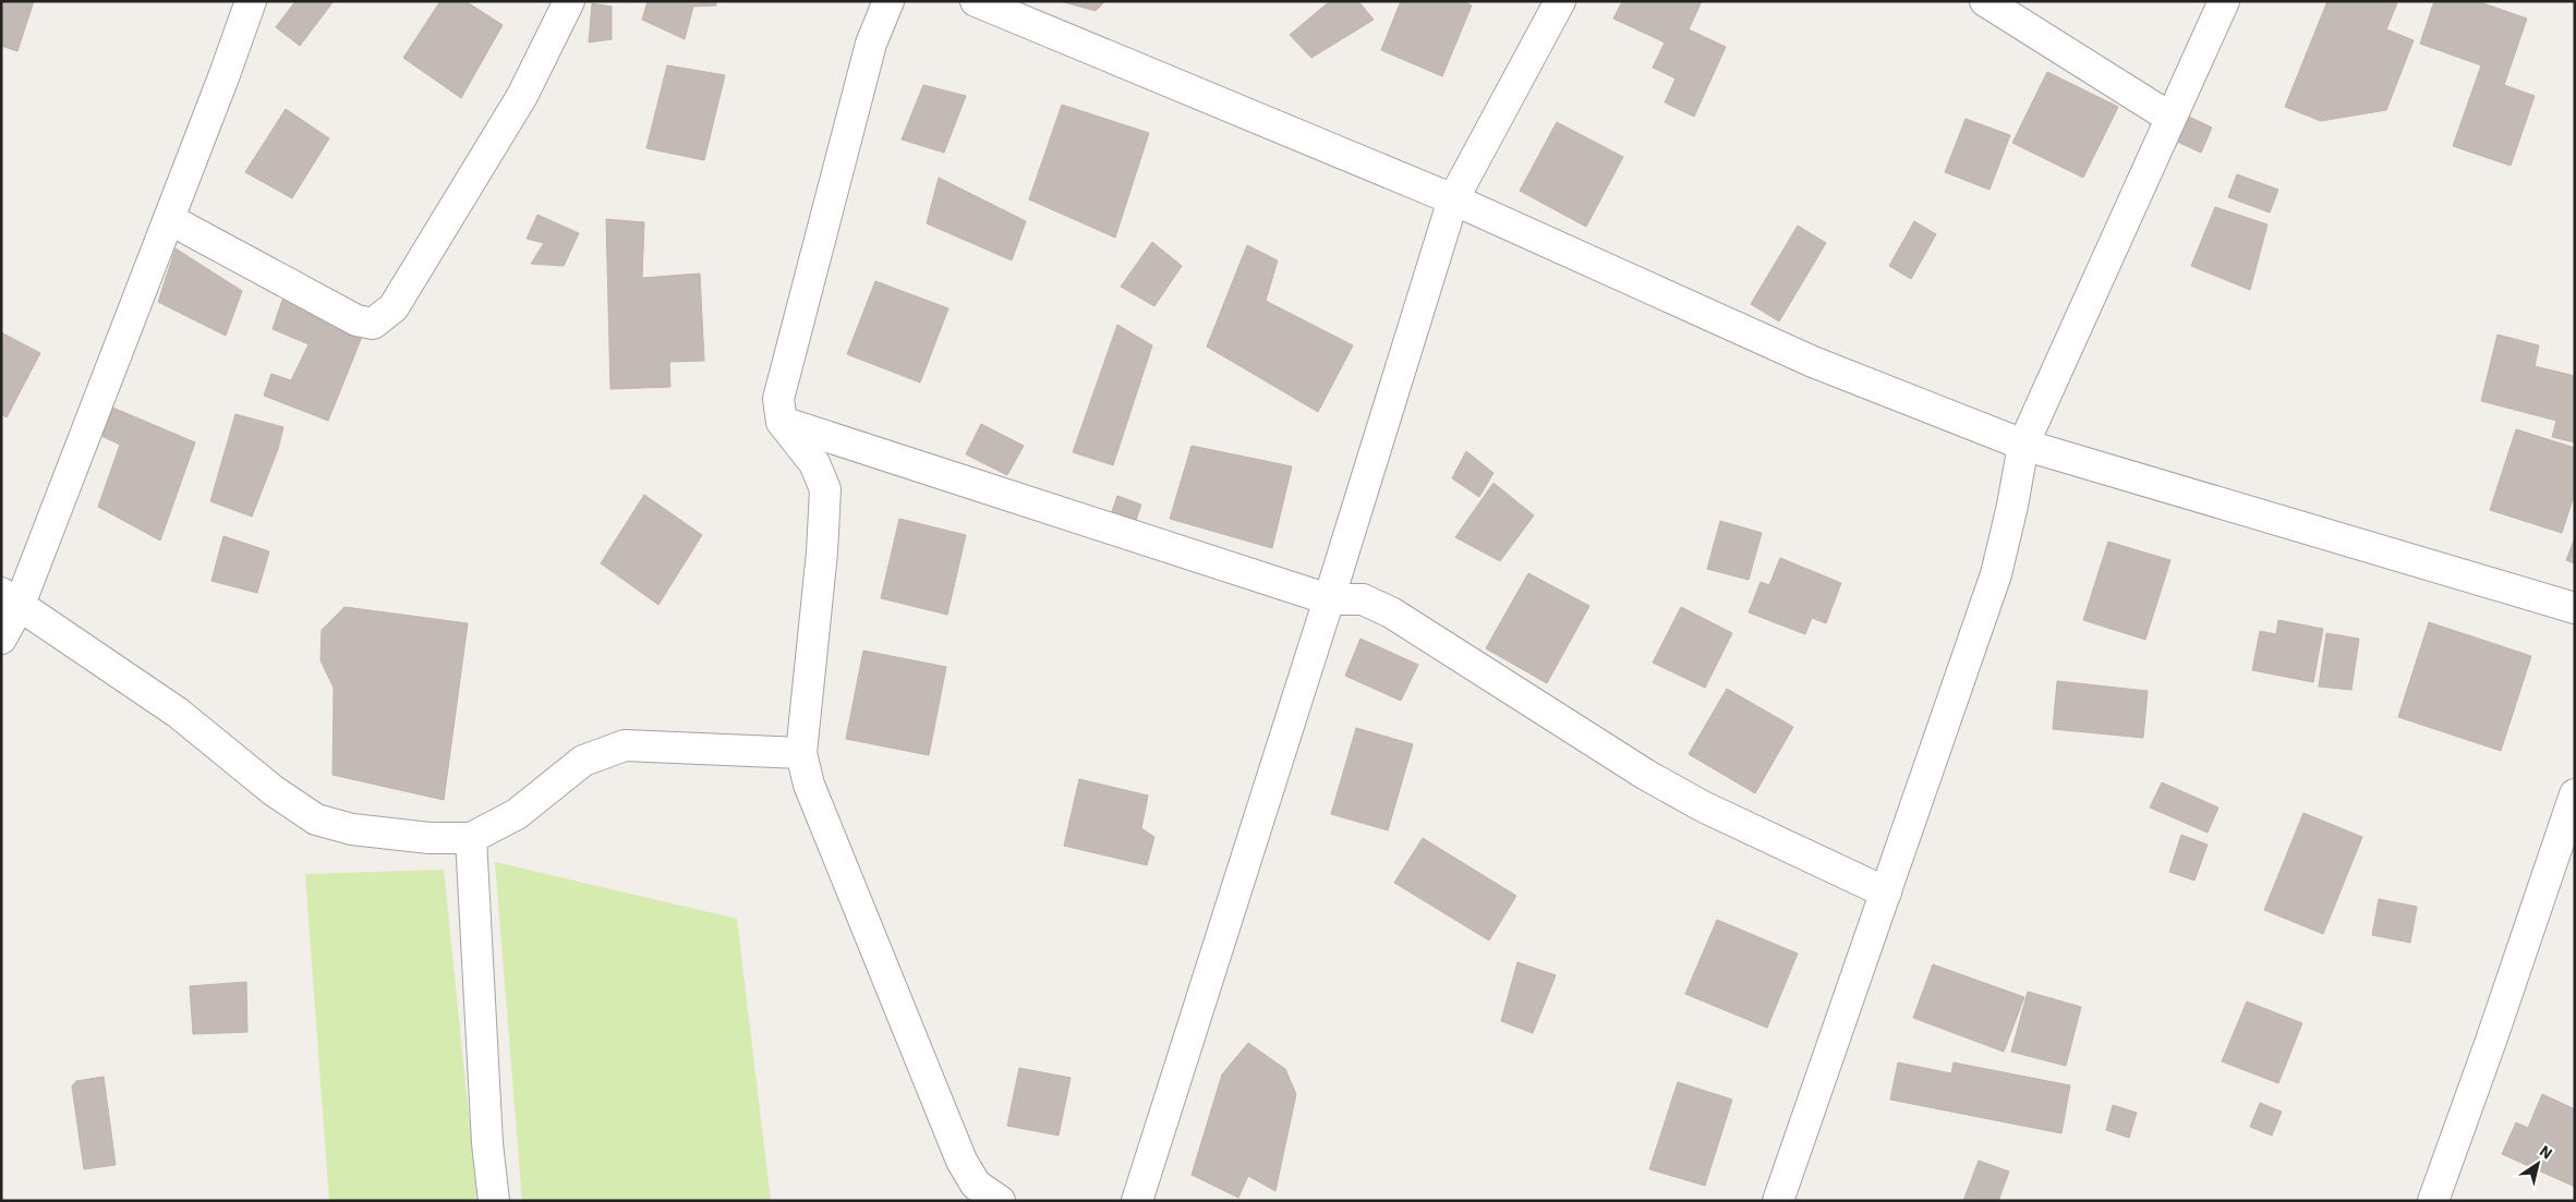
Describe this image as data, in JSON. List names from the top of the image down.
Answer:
{
  "north": "top right"
}
